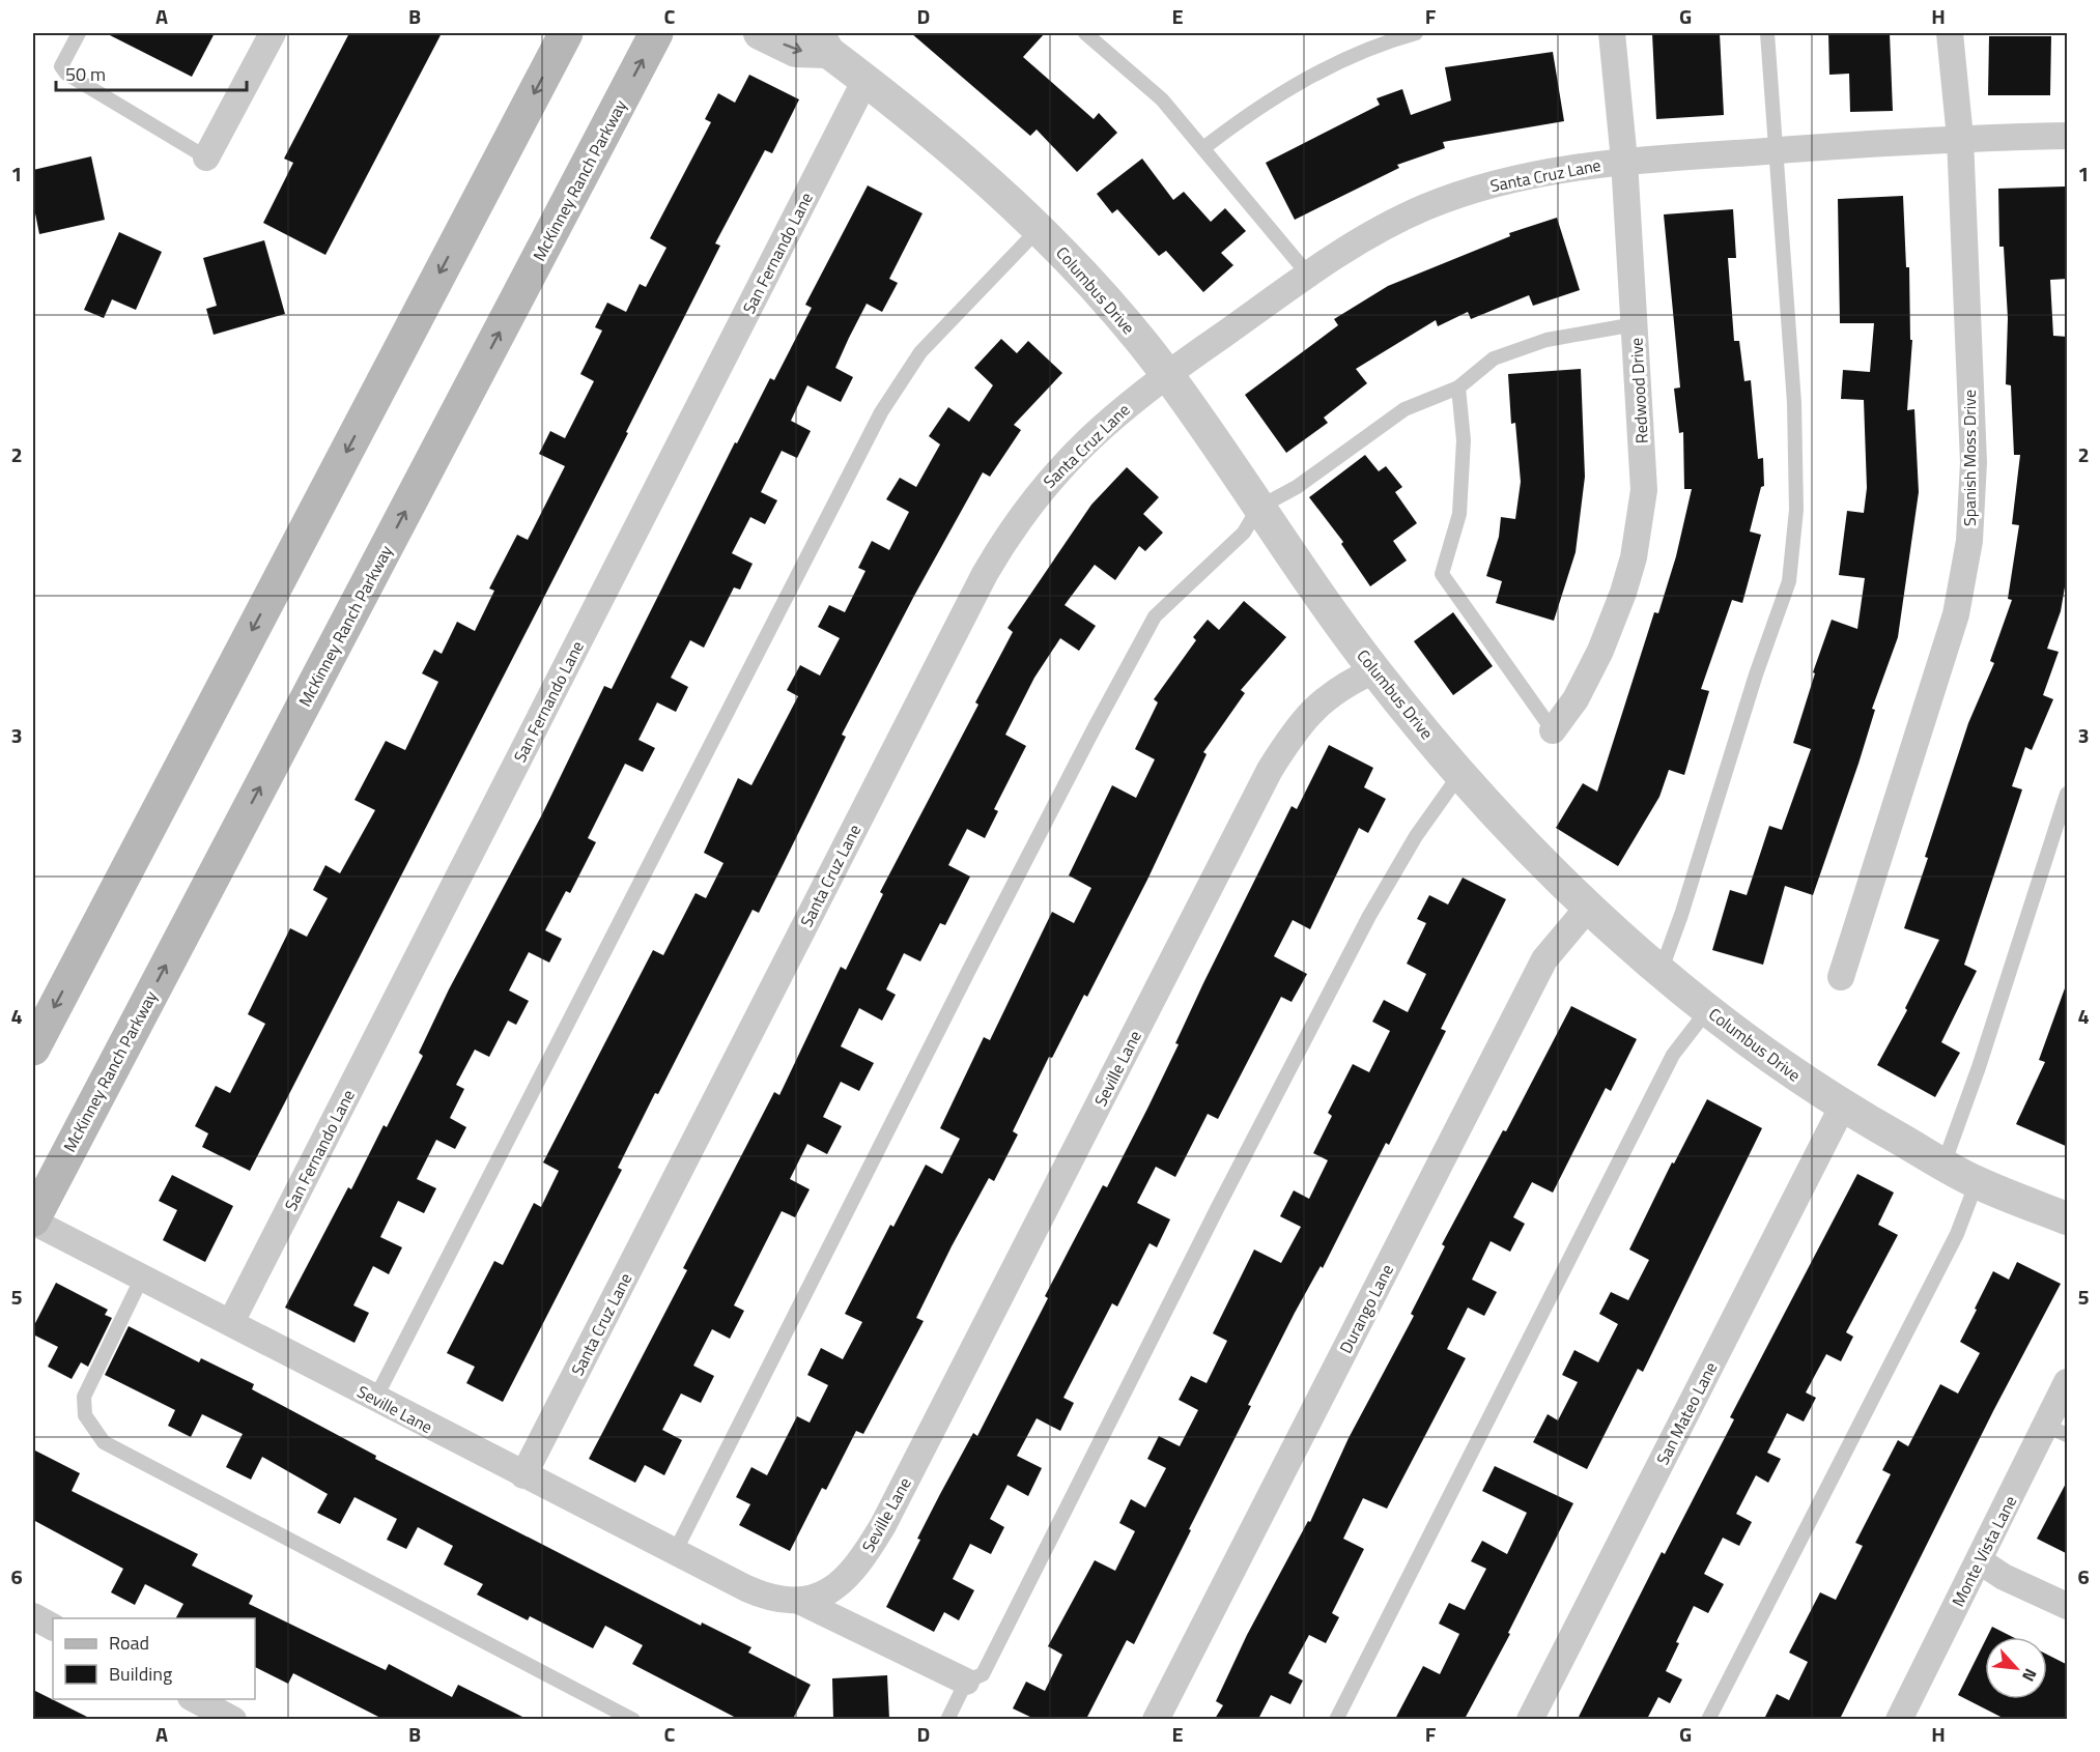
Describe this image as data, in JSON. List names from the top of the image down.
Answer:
{
  "streets": {
    "main road": ["McKinney Ranch Parkway"],
    "street": [
      "Santa Cruz Lane",
      "San Fernando Lane",
      "Columbus Drive",
      "Redwood Drive",
      "Spanish Moss Drive",
      "Seville Lane",
      "Durango Lane",
      "San Mateo Lane",
      "Monte Vista Lane"
    ]
  },
  "crossings": [
    ["Santa Cruz Lane", "Columbus Drive"],
    ["Santa Cruz Lane", "Redwood Drive"],
    ["Santa Cruz Lane", "Spanish Moss Drive"],
    ["Santa Cruz Lane", "Seville Lane"],
    ["McKinney Ranch Parkway", "Seville Lane"],
    ["San Fernando Lane", "Columbus Drive"],
    ["San Fernando Lane", "Seville Lane"],
    ["Columbus Drive", "Seville Lane"],
    ["Columbus Drive", "Durango Lane"],
    ["Columbus Drive", "San Mateo Lane"]
  ],
  "legend": ["Road", "Building"],
  "scale_bar": "50 m",
  "north": "bottom right",
  "grid": {
    "columns": [
      "A",
      "B",
      "C",
      "D",
      "E",
      "F",
      "G",
      "H"
    ],
    "rows": [
      "1",
      "2",
      "3",
      "4",
      "5",
      "6"
    ]
  }
}
